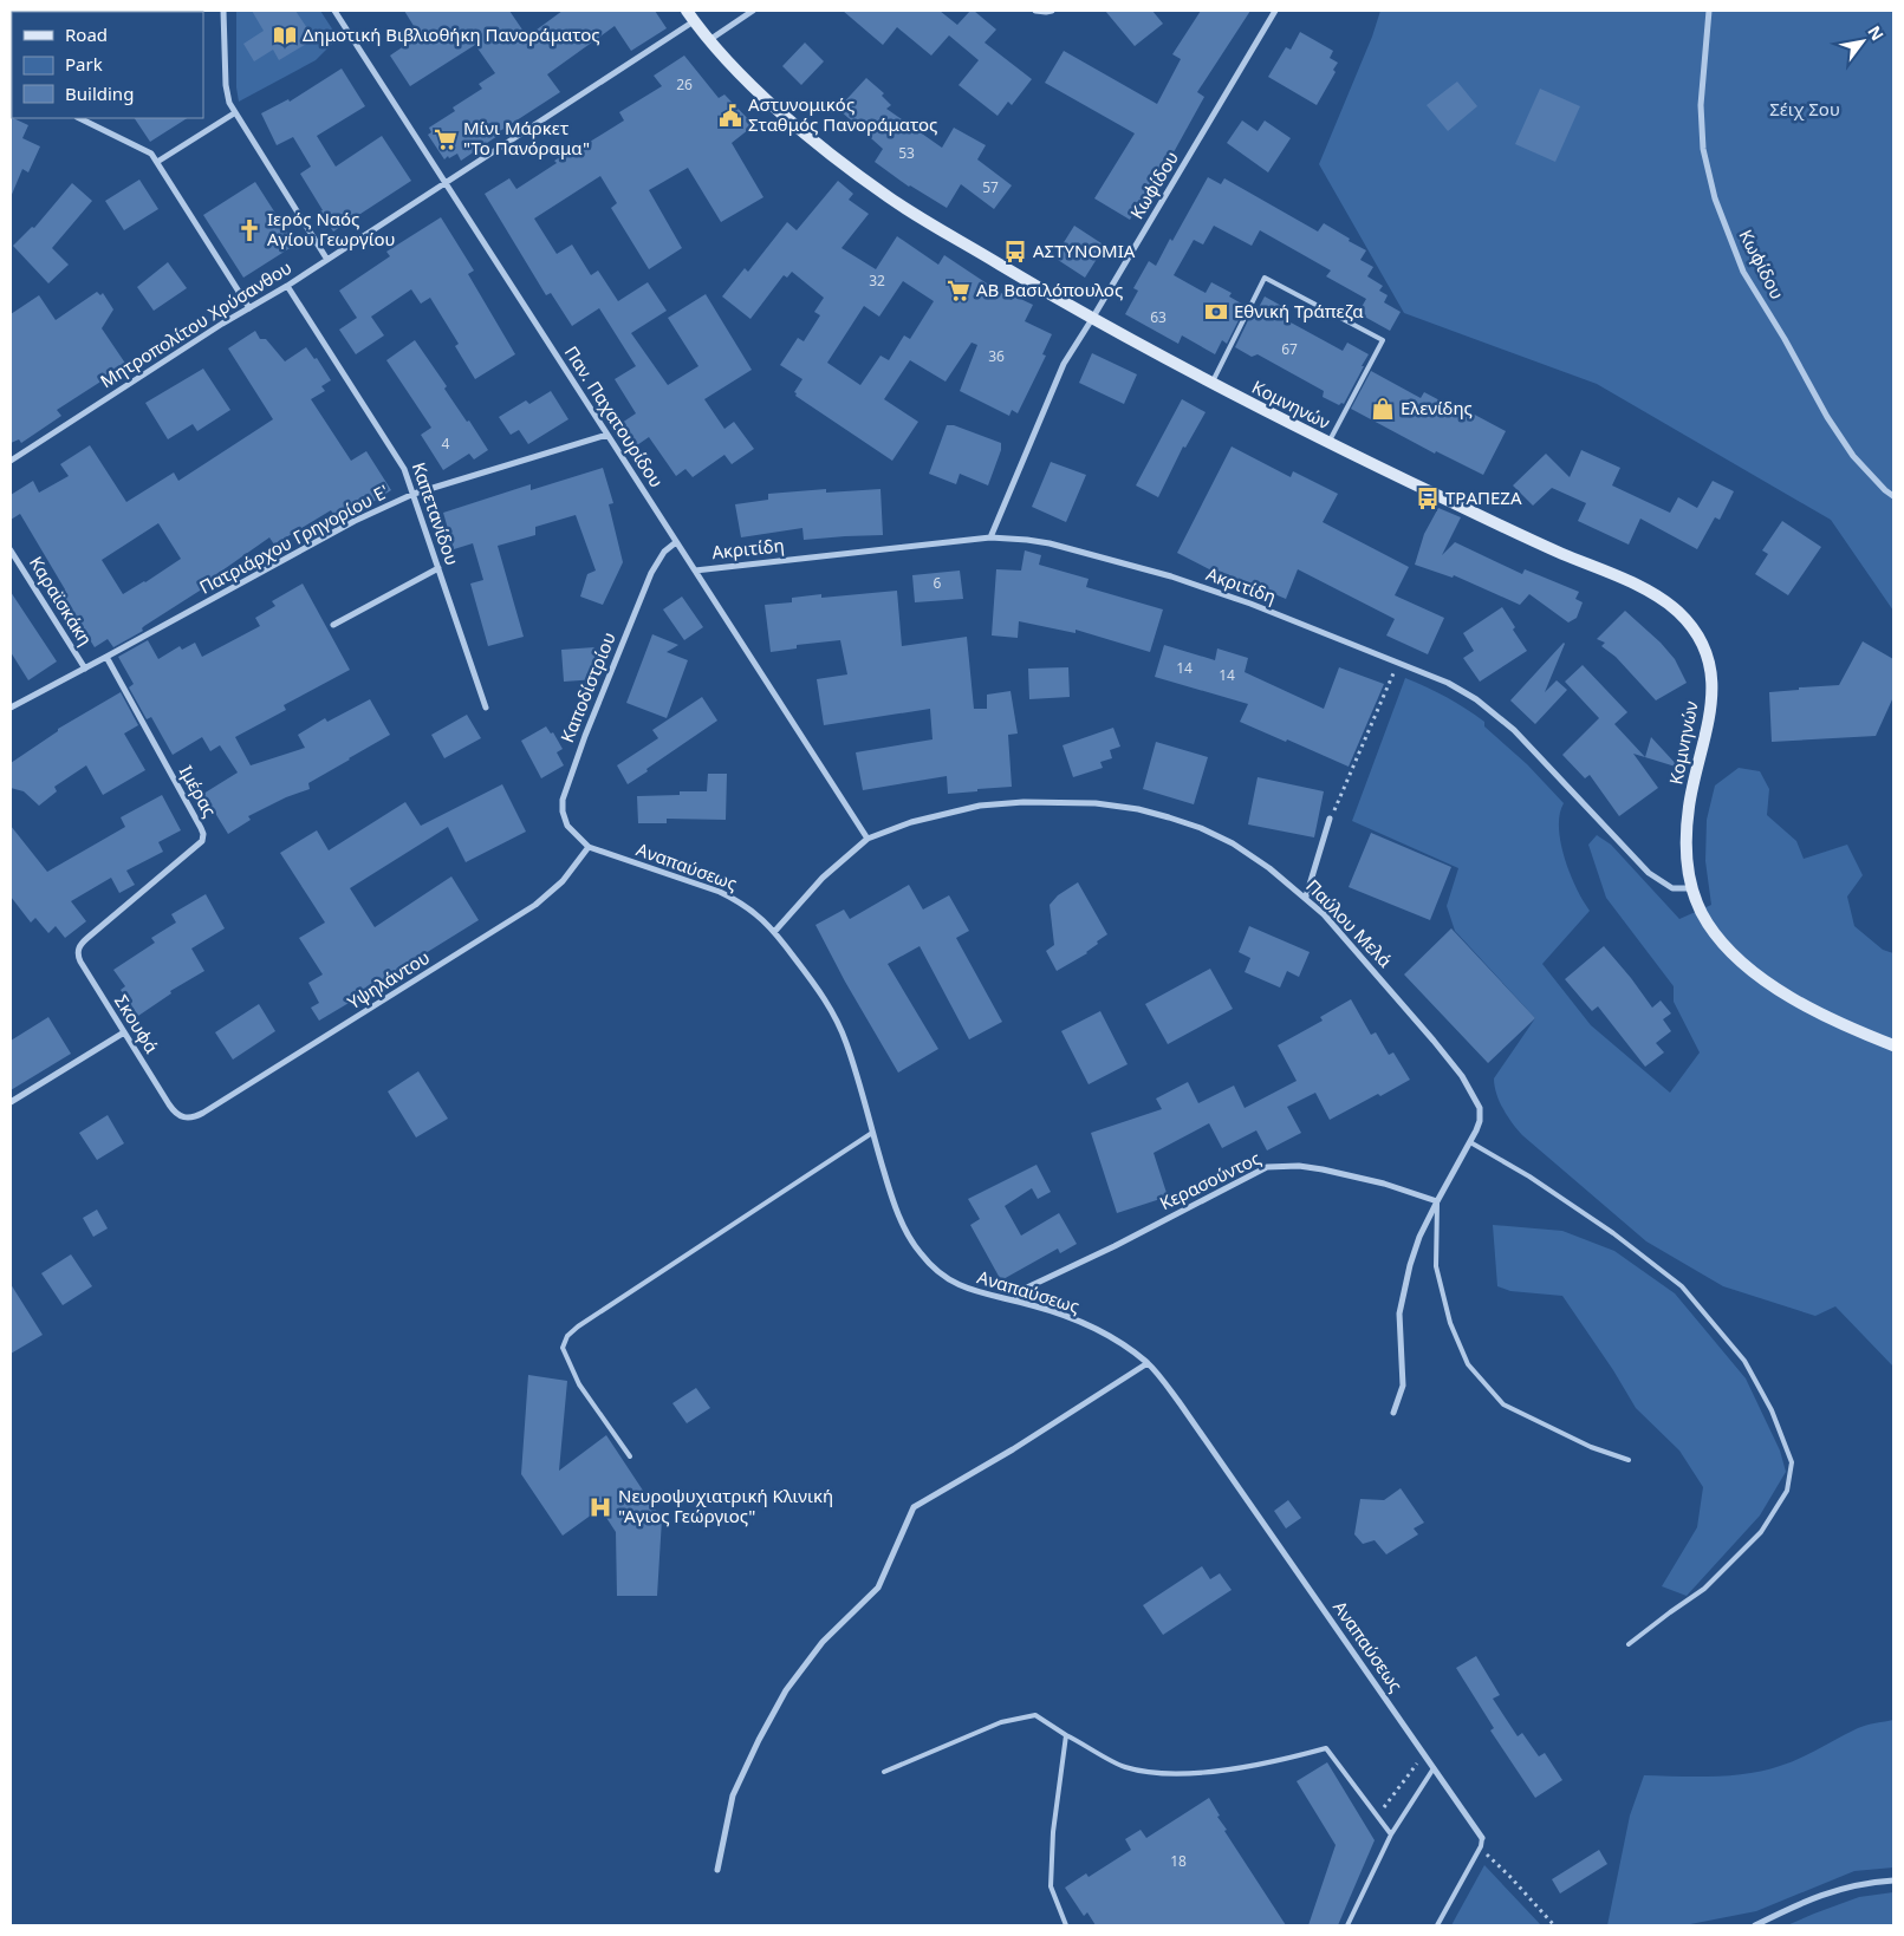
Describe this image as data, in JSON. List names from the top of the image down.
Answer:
{
  "streets": {
    "main road": ["Κομνηνών"],
    "street": [
      "Κωφίδου",
      "Μητροπολίτου Χρύσανθου",
      "Παν. Παχατουρίδου",
      "Καπετανίδου",
      "Πατριάρχου Γρηγορίου Ε'",
      "Ακριτίδη",
      "Καραϊσκάκη",
      "Καποδίστρίου",
      "Ιμέρας",
      "Αναπαύσεως",
      "Παύλου Μελά",
      "Υψηλάντου",
      "Σκουφά",
      "Κερασούντος"
    ]
  },
  "crossings": [
    ["Κωφίδου", "Κομνηνών"],
    ["Κωφίδου", "Ακριτίδη"],
    ["Μητροπολίτου Χρύσανθου", "Κομνηνών"],
    ["Μητροπολίτου Χρύσανθου", "Παν. Παχατουρίδου"],
    ["Μητροπολίτου Χρύσανθου", "Καπετανίδου"],
    ["Κομνηνών", "Ακριτίδη"],
    ["Παν. Παχατουρίδου", "Πατριάρχου Γρηγορίου Ε'"],
    ["Παν. Παχατουρίδου", "Ακριτίδη"],
    ["Παν. Παχατουρίδου", "Καποδίστρίου"],
    ["Παν. Παχατουρίδου", "Παύλου Μελά"],
    ["Καπετανίδου", "Πατριάρχου Γρηγορίου Ε'"],
    ["Πατριάρχου Γρηγορίου Ε'", "Καραϊσκάκη"],
    ["Πατριάρχου Γρηγορίου Ε'", "Ιμέρας"],
    ["Καποδίστρίου", "Αναπαύσεως"],
    ["Καποδίστρίου", "Υψηλάντου"],
    ["Ιμέρας", "Σκουφά"],
    ["Αναπαύσεως", "Παύλου Μελά"],
    ["Αναπαύσεως", "Υψηλάντου"],
    ["Αναπαύσεως", "Κερασούντος"],
    ["Παύλου Μελά", "Κερασούντος"],
    ["Υψηλάντου", "Σκουφά"]
  ],
  "parks": ["Σέιχ Σου"],
  "places": {
    "library": ["Δημοτική Βιβλιοθήκη Πανοράματος"],
    "public building": ["Αστυνομικός Σταθμός Πανοράματος"],
    "supermarket": ["Μίνι Μάρκετ \"Το Πανόραμα\"", "ΑΒ Βασιλόπουλος"],
    "church": ["Ιερός Ναός Αγίου Γεωργίου"],
    "bus stop": ["ΑΣΤΥΝΟΜΙΑ", "ΤΡΑΠΕΖΑ"],
    "bank": ["Εθνική Τράπεζα"],
    "shop": ["Ελενίδης"],
    "hospital": ["Νευροψυχιατρική Κλινική \"Αγιος Γεώργιος\""]
  },
  "house_numbers": [
    "26",
    "53",
    "57",
    "32",
    "63",
    "67",
    "36",
    "4",
    "6",
    "14",
    "14",
    "18"
  ],
  "legend": ["Road", "Park", "Building"],
  "north": "top right"
}
